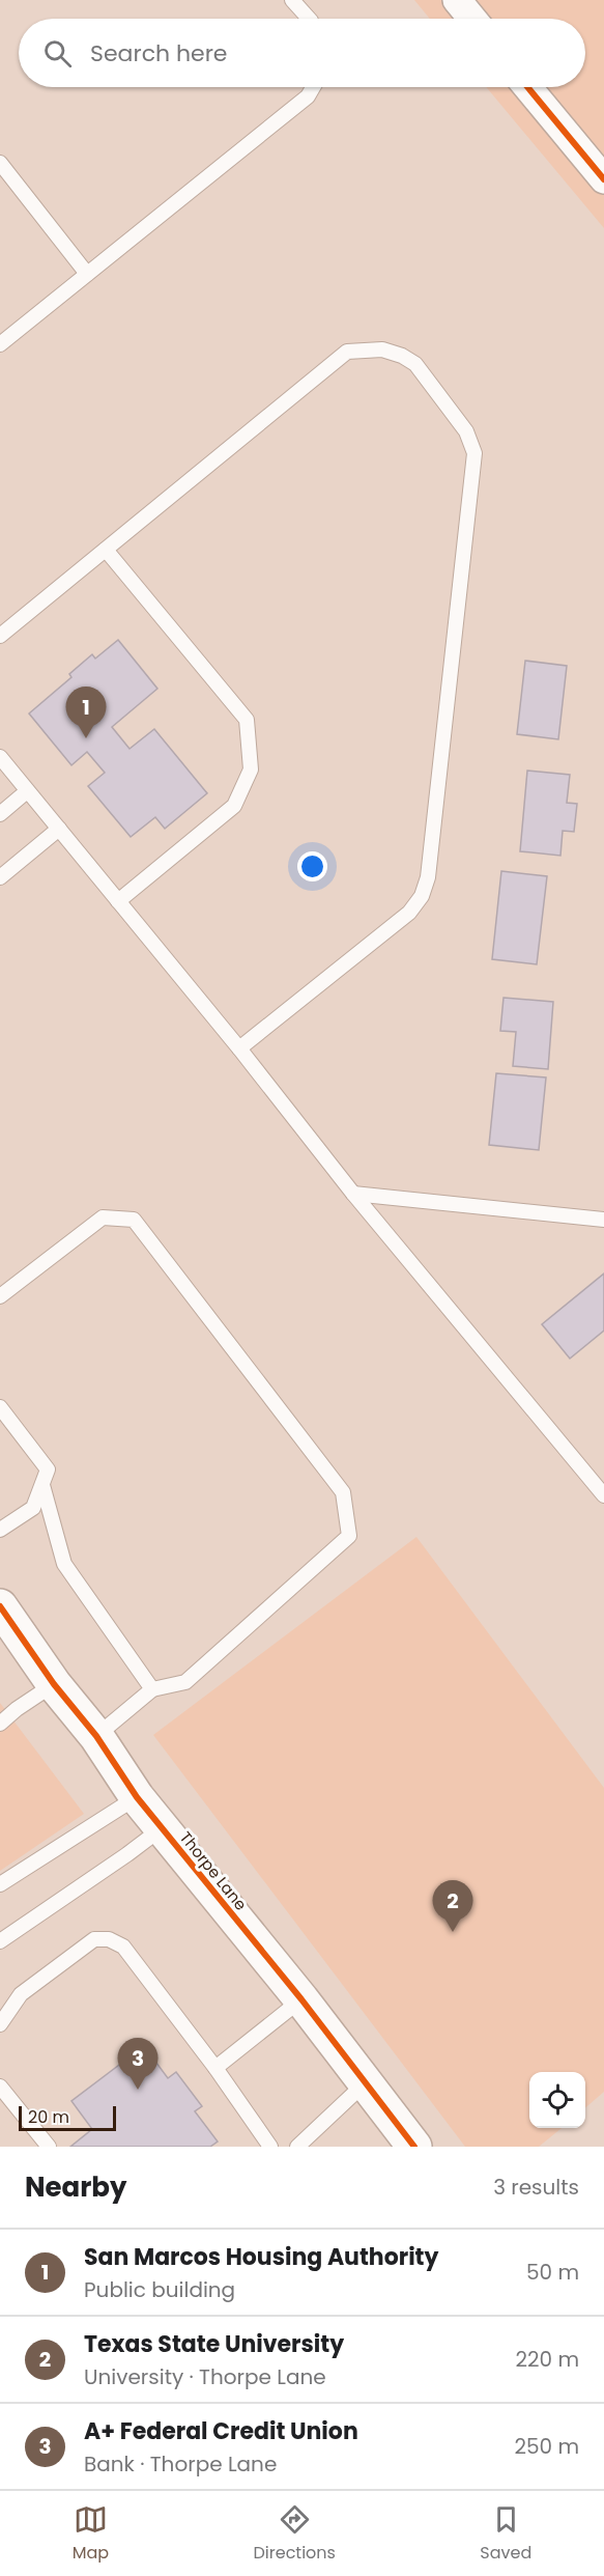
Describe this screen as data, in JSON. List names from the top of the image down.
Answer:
{
  "streets": {
    "street": ["Thorpe Lane"]
  },
  "scale_bar": "20 m",
  "page": {
    "search": "Search here",
    "pins": ["1", "2", "3"],
    "scale": "20 m",
    "heading": ["Nearby", "3 results"],
    "list": [
      {
        "mark": "1",
        "name": "San Marcos Housing Authority",
        "note": "Public building",
        "value": "50 m"
      },
      {
        "mark": "2",
        "name": "Texas State University",
        "note": "University · Thorpe Lane",
        "value": "220 m"
      },
      {
        "mark": "3",
        "name": "A+ Federal Credit Union",
        "note": "Bank · Thorpe Lane",
        "value": "250 m"
      }
    ],
    "nav": ["Map", "Directions", "Saved"]
  }
}
